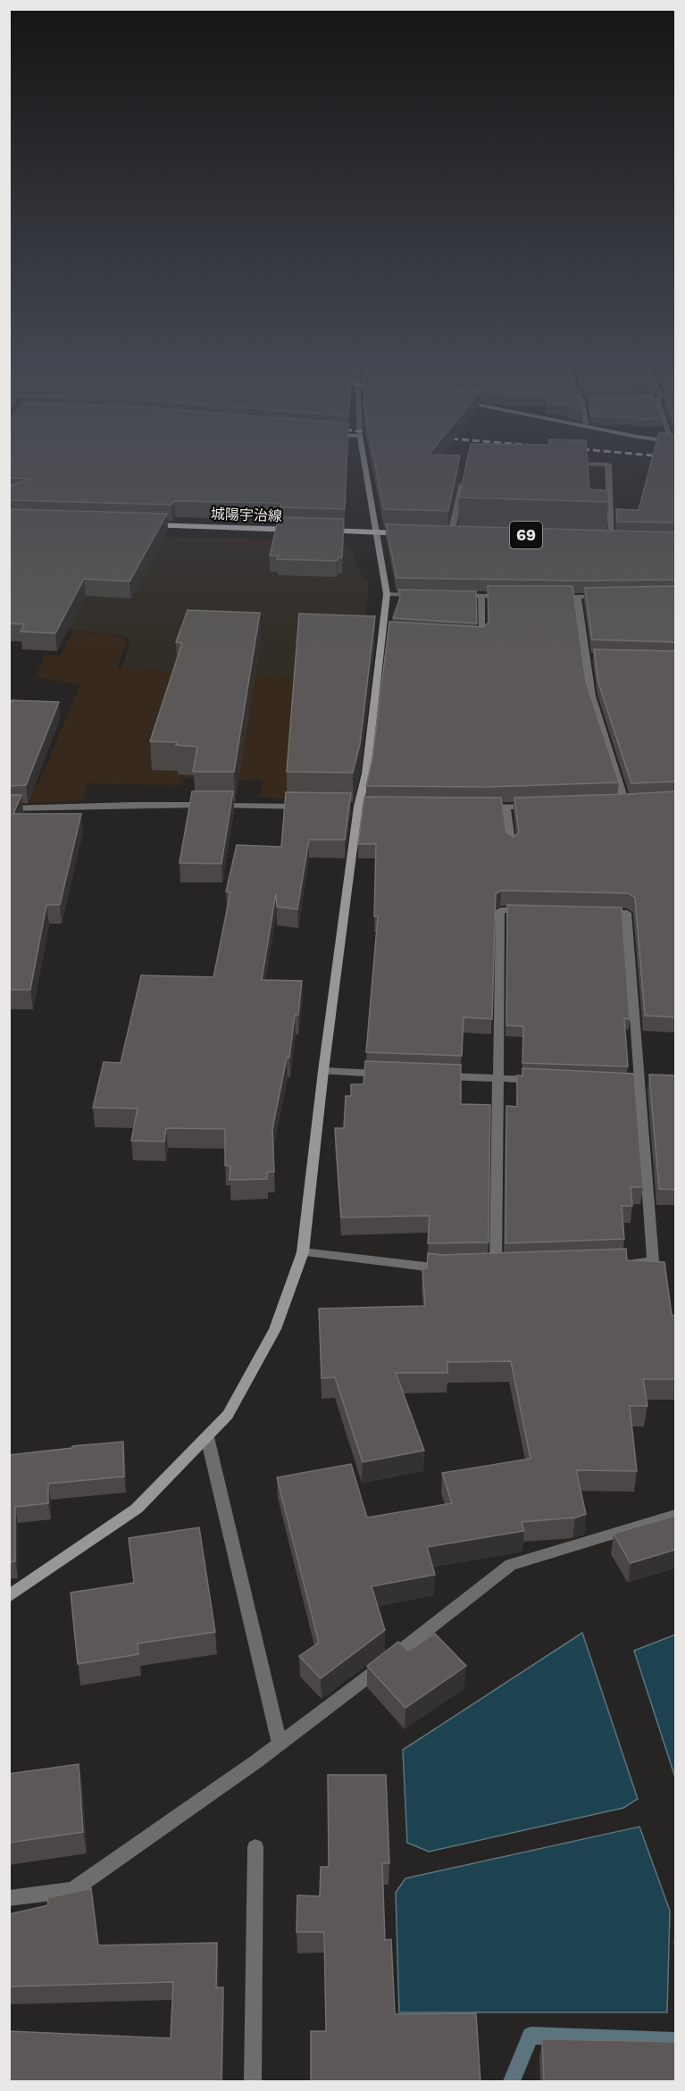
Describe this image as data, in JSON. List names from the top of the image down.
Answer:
{
  "streets": {
    "main road": ["城陽宇治線"]
  }
}
